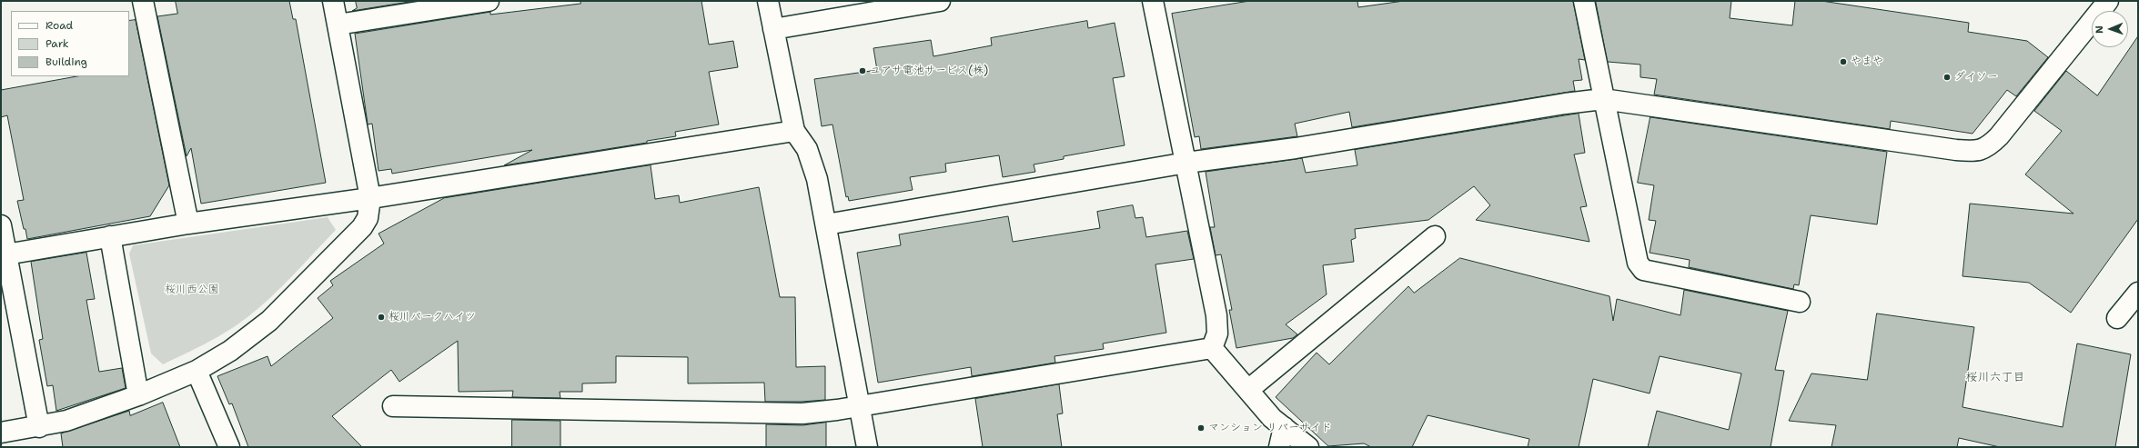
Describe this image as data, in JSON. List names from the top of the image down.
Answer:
{
  "districts": ["桜川六丁目"],
  "parks": ["桜川西公園"],
  "places": [
    "やまや",
    "ユアサ電池サービス(株)",
    "ダイソー",
    "桜川パークハイツ",
    "マンション リバーサイド"
  ],
  "legend": ["Road", "Park", "Building"],
  "north": "left"
}
